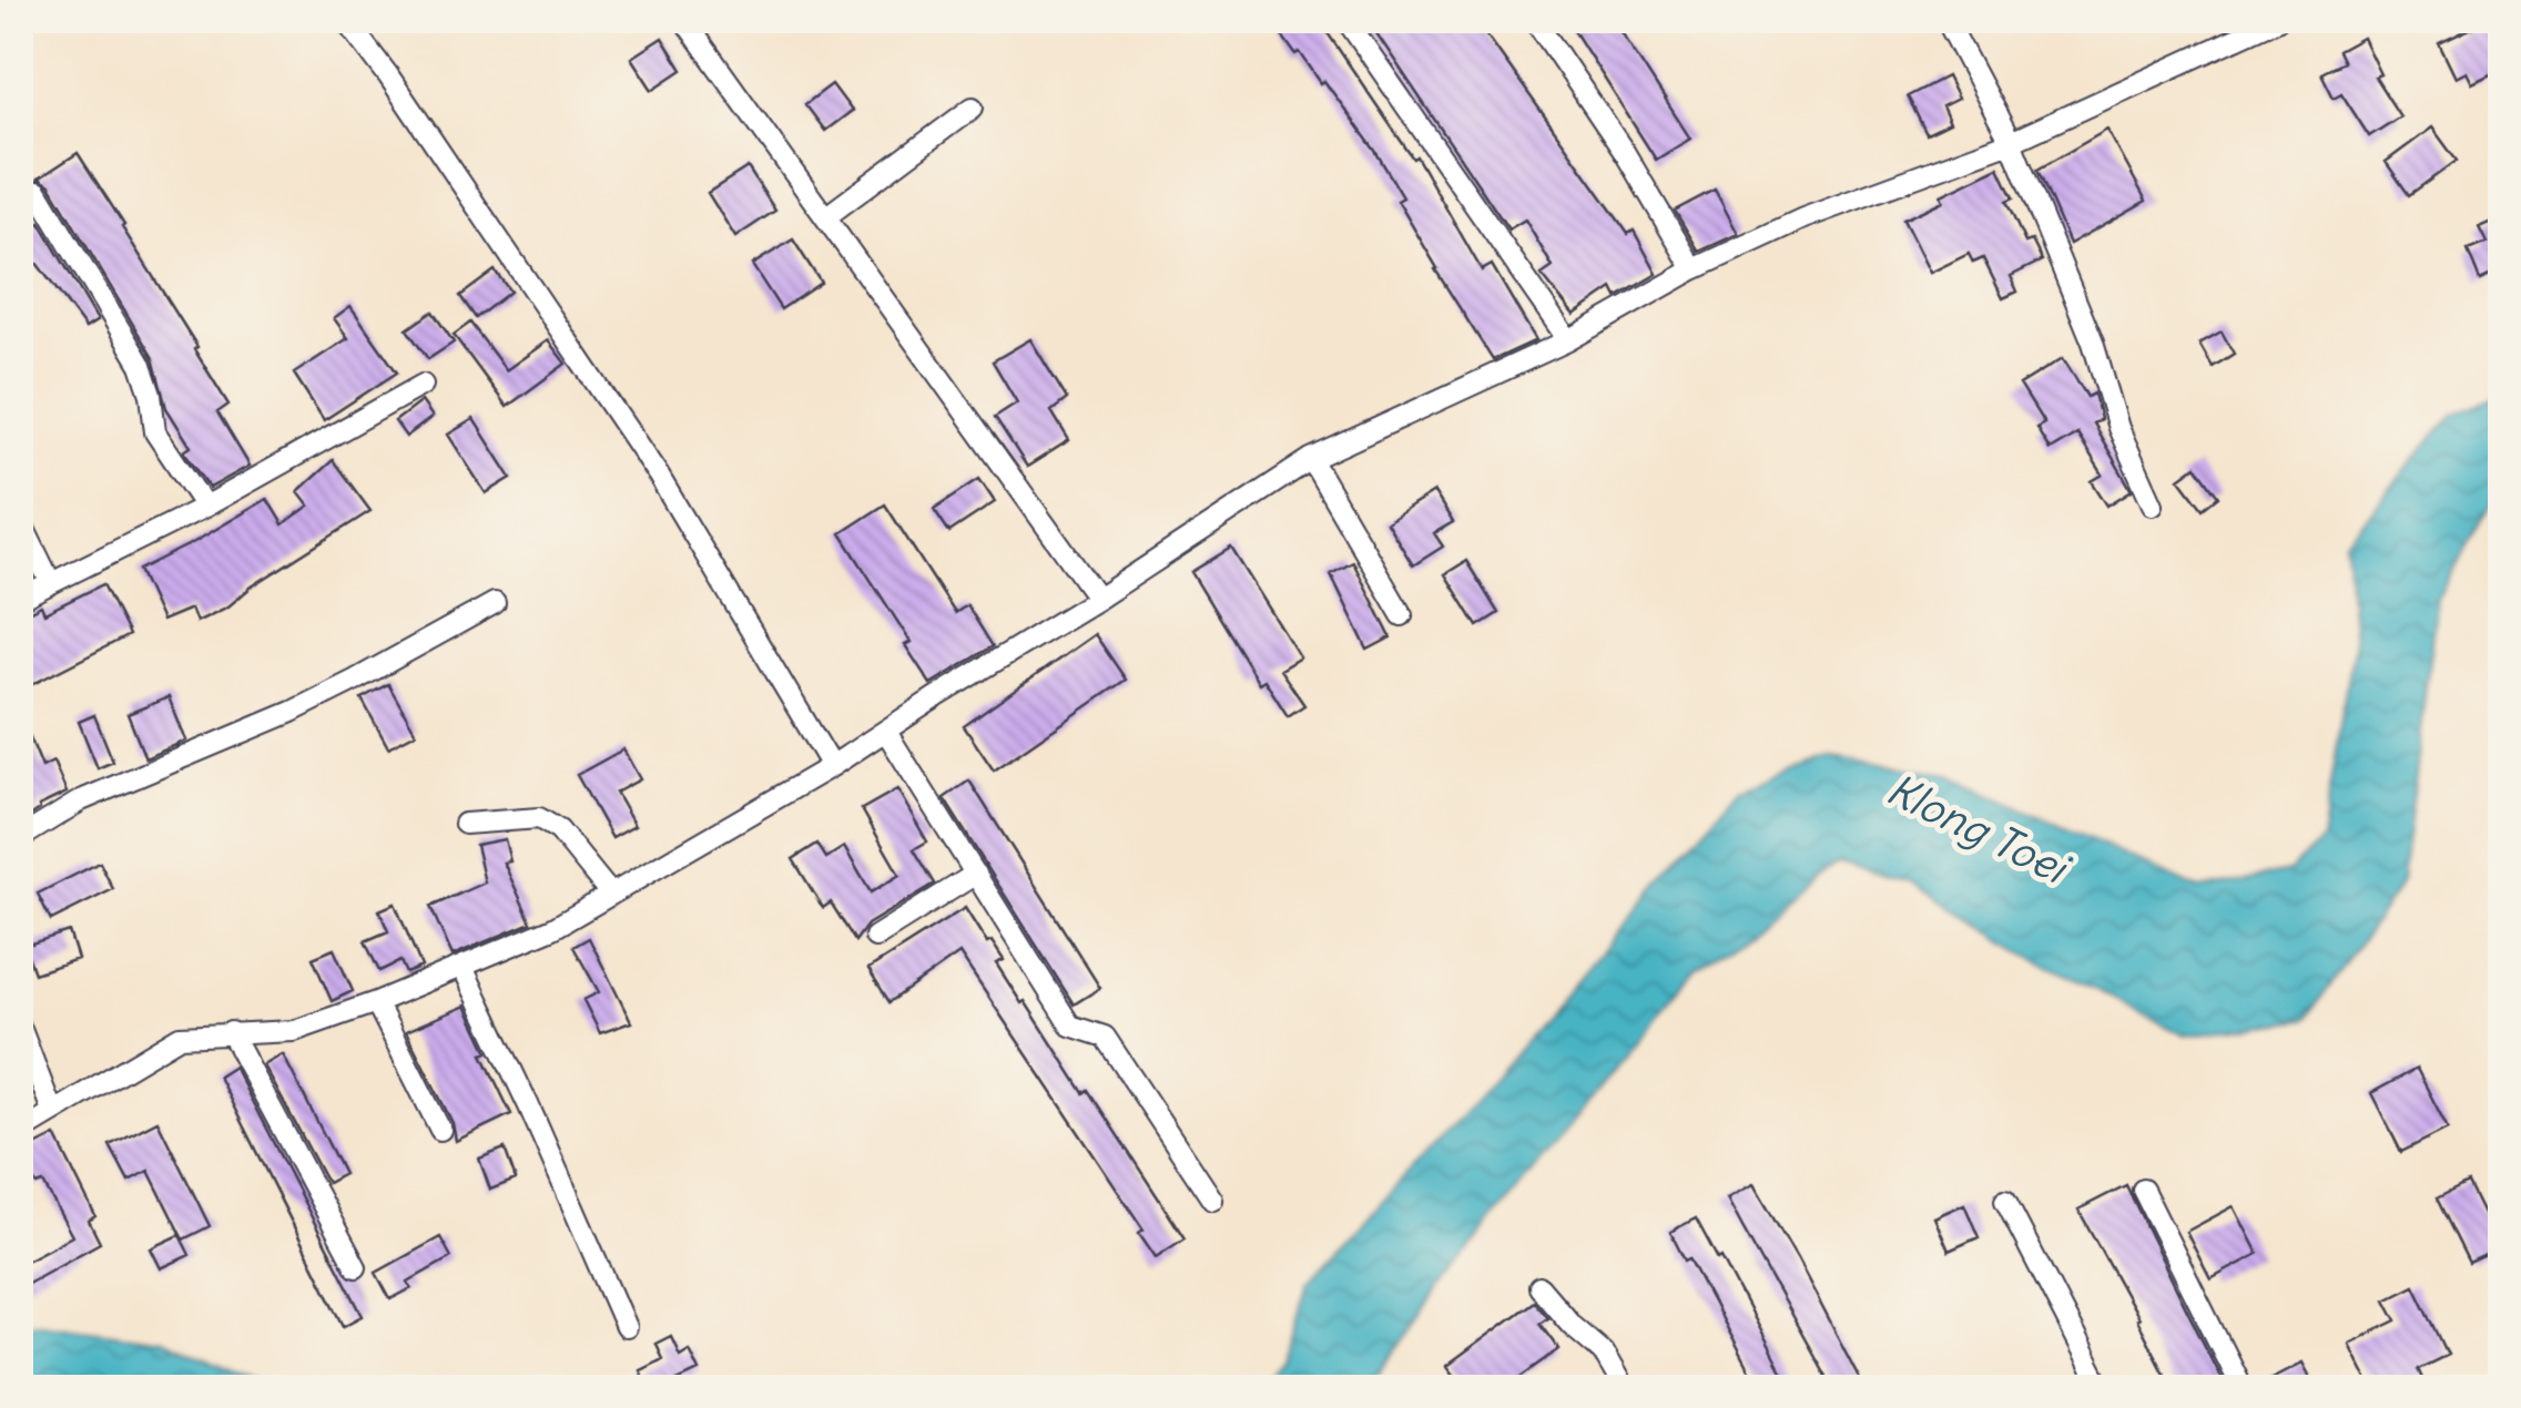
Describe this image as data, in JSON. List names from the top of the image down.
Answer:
{
  "water": ["Klong Toei"]
}
